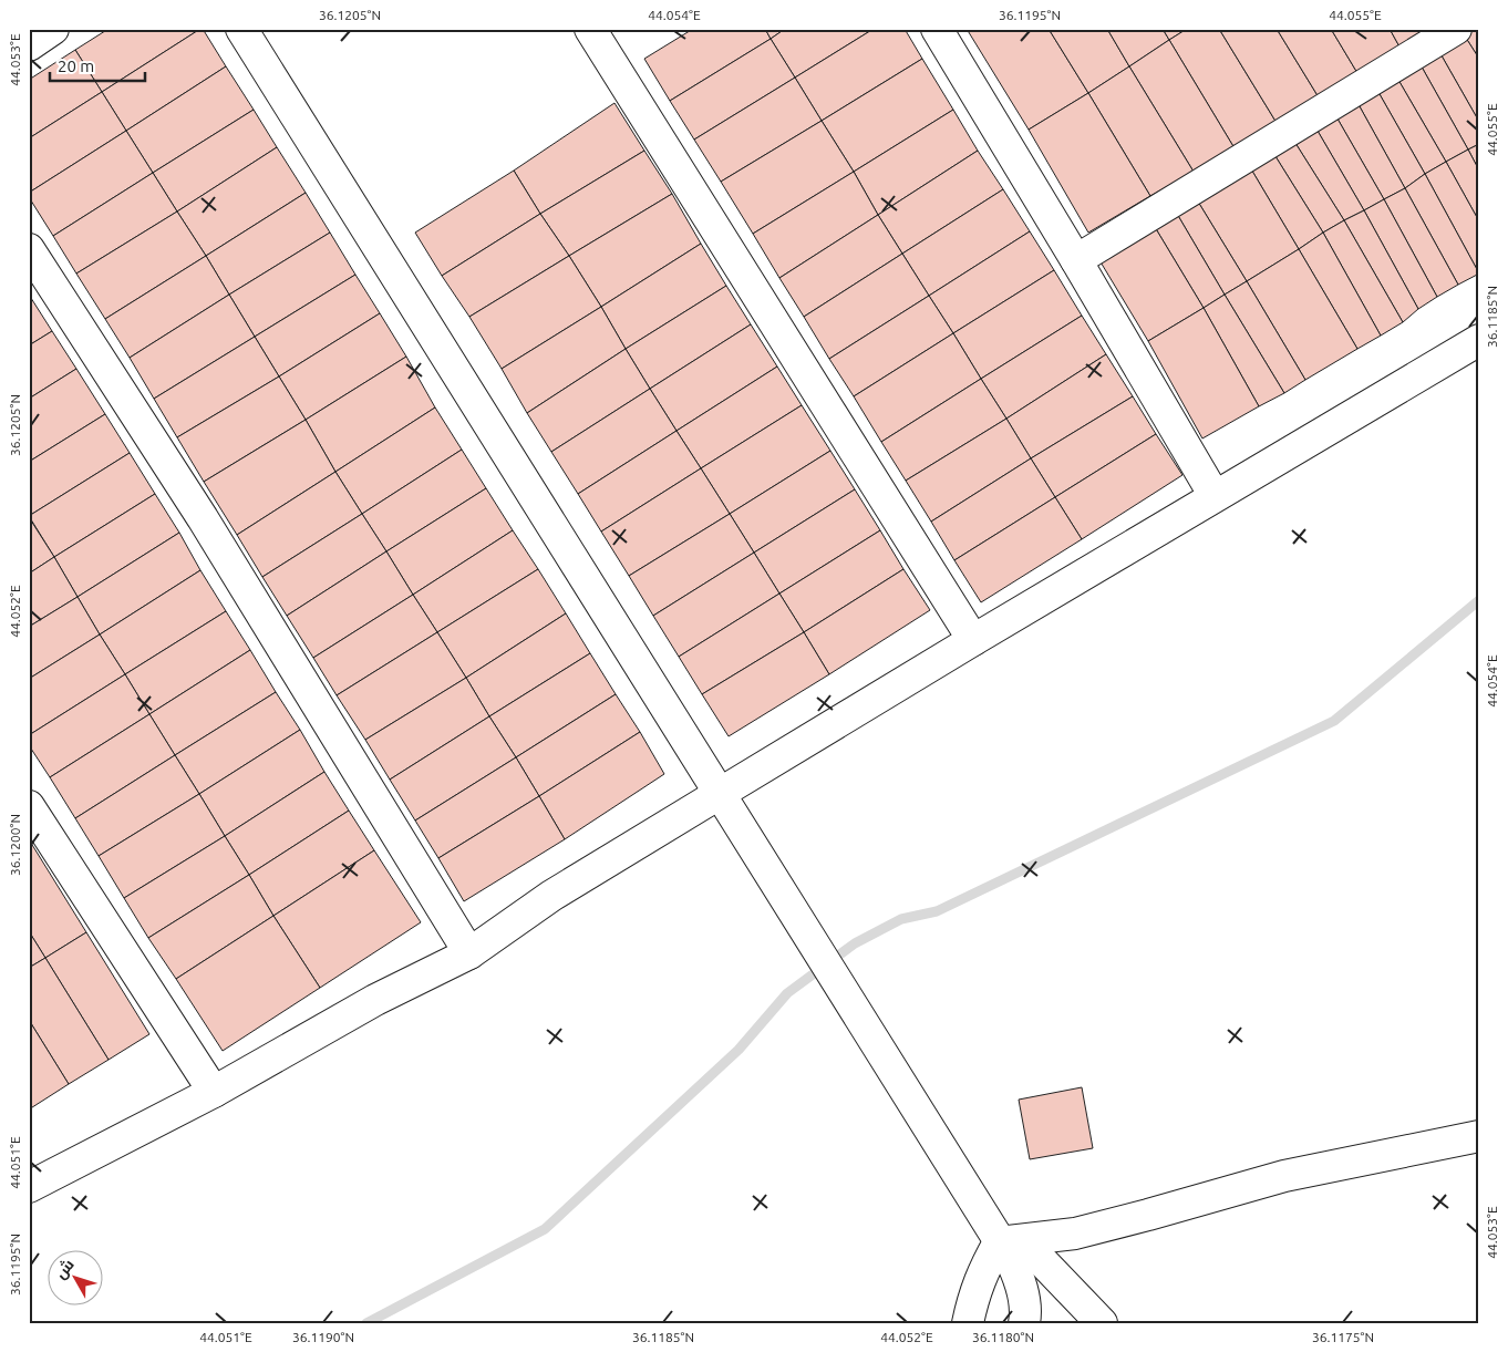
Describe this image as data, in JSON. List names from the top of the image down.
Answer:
{
  "scale_bar": "20 m",
  "north": "top left",
  "coordinates": [
    "36.1205°N",
    "44.054°E",
    "36.1195°N",
    "44.055°E",
    "44.053°E",
    "36.1185°N",
    "44.052°E",
    "36.1200°N",
    "44.051°E",
    "36.1190°N",
    "36.1180°N",
    "36.1175°N"
  ]
}
